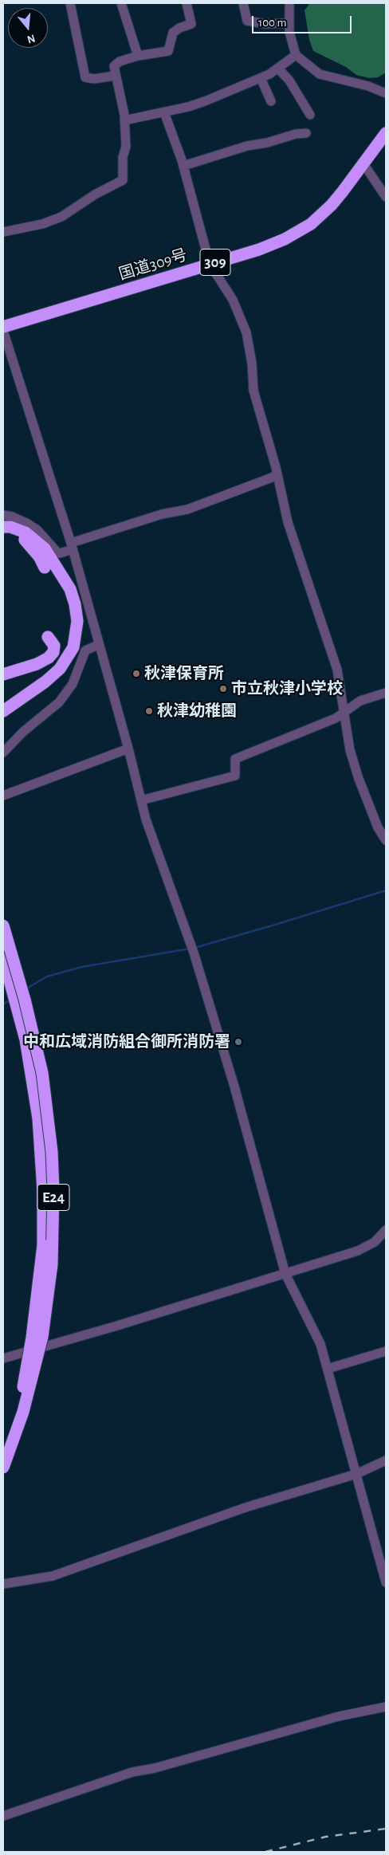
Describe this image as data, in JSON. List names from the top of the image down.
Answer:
{
  "streets": {
    "highway": ["309", "国道309号", "E24"]
  },
  "places": [
    "秋津保育所",
    "市立秋津小学校",
    "秋津幼稚園",
    "中和広域消防組合御所消防署"
  ],
  "scale_bar": "100 m",
  "north": "bottom"
}
